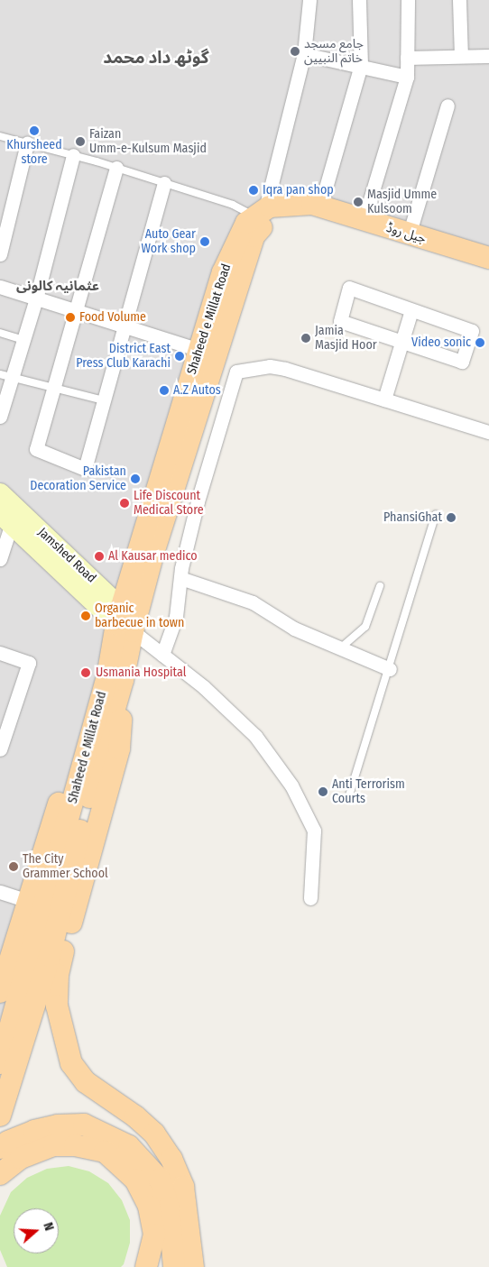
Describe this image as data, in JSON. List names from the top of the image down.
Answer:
{
  "streets": {
    "main road": ["جیل روڈ", "Shaheed e Millat Road", "Jamshed Road"]
  },
  "crossings": [
    ["جیل روڈ", "Shaheed e Millat Road"],
    ["Shaheed e Millat Road", "Jamshed Road"]
  ],
  "districts": ["گوٹھ داد محمد", "عثمانیہ کالونی"],
  "places": [
    "جامع مسجد خاتم النبیین",
    "Khursheed store",
    "Faizan Umm-e-Kulsum Masjid",
    "Iqra pan shop",
    "Masjid Umme Kulsoom",
    "Auto Gear Work shop",
    "Food Volume",
    "Jamia Masjid Hoor",
    "Video sonic",
    "District East Press Club Karachi",
    "A.Z Autos",
    "Pakistan Decoration Service",
    "Life Discount Medical Store",
    "PhansiGhat",
    "Al Kausar medico",
    "Organic barbecue in town",
    "Usmania Hospital",
    "Anti Terrorism Courts",
    "The City Grammer School"
  ],
  "north": "right"
}
